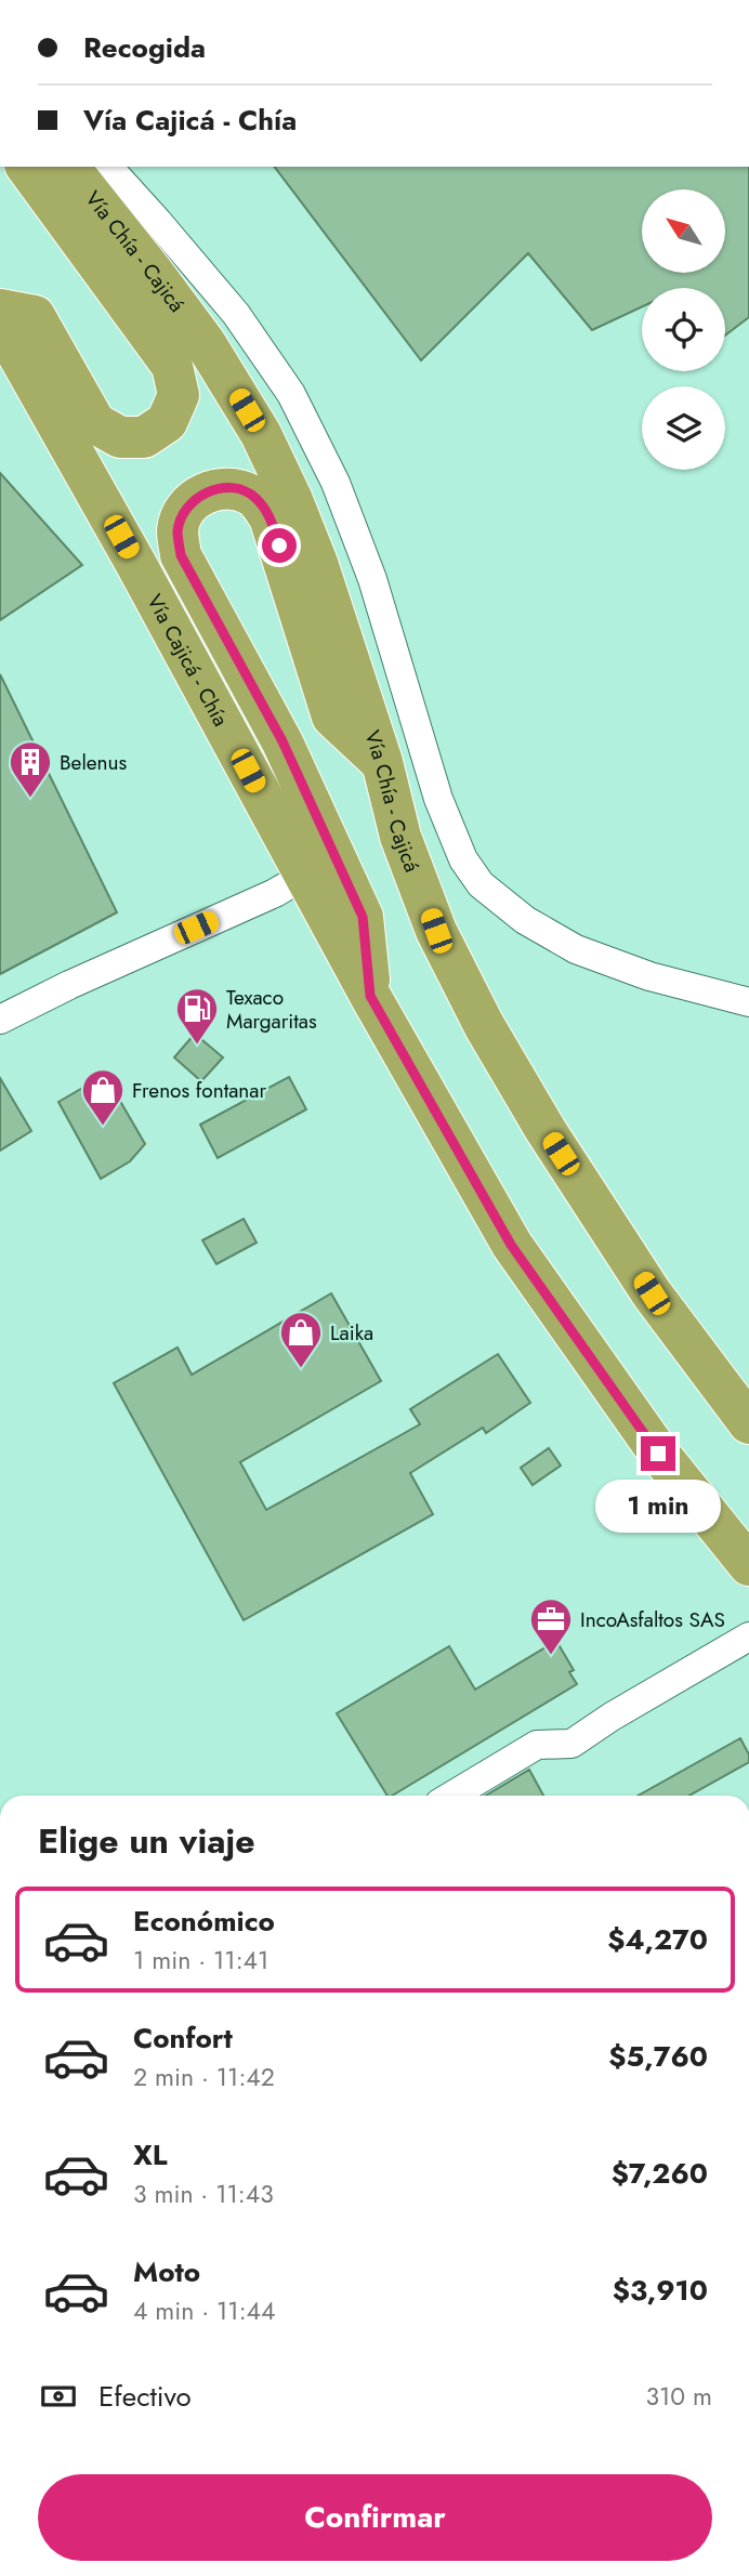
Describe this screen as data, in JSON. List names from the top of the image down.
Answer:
{
  "streets": {
    "highway": ["Vía Chía - Cajicá", "Vía Cajicá - Chía"]
  },
  "places": {
    "building": ["Belenus"],
    "fuel station": ["Texaco Margaritas"],
    "shop": ["Frenos fontanar", "Laika"],
    "office": ["IncoAsfaltos SAS"]
  },
  "north": "top left",
  "page": {
    "banner": ["Recogida", "Vía Cajicá - Chía"],
    "bubble": "1 min",
    "heading": "Elige un viaje",
    "list": [
      {
        "name": "Económico",
        "note": "1 min · 11:41",
        "value": "$4,270"
      },
      {
        "name": "Confort",
        "note": "2 min · 11:42",
        "value": "$5,760"
      },
      {
        "name": "XL",
        "note": "3 min · 11:43",
        "value": "$7,260"
      },
      {
        "name": "Moto",
        "note": "4 min · 11:44",
        "value": "$3,910"
      }
    ],
    "pay": ["Efectivo", "310 m"],
    "buttons": "Confirmar"
  }
}
